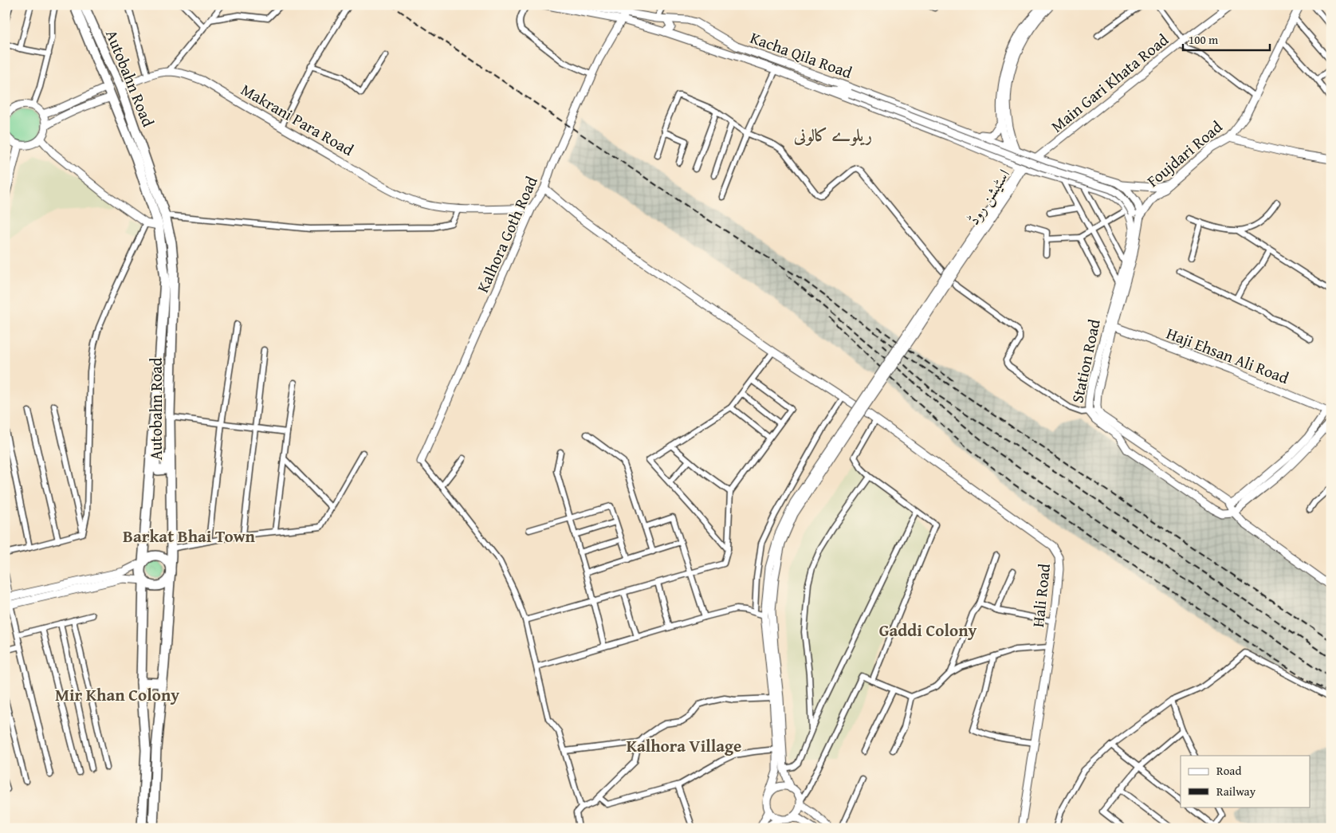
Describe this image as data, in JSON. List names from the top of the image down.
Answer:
{
  "streets": {
    "highway": ["Autobahn Road"],
    "street": [
      "Kacha Qila Road",
      "Main Gari Khata Road",
      "Makrani Para Road",
      "Foujdari Road",
      "اسٹیشن روڈ",
      "Kalhora Goth Road",
      "Haji Ehsan Ali Road",
      "Station Road",
      "Hali Road"
    ]
  },
  "crossings": [
    ["Kacha Qila Road", "Main Gari Khata Road"],
    ["Kacha Qila Road", "اسٹیشن روڈ"],
    ["Kacha Qila Road", "Kalhora Goth Road"],
    ["Kacha Qila Road", "Station Road"],
    ["Autobahn Road", "Makrani Para Road"],
    ["Main Gari Khata Road", "اسٹیشن روڈ"],
    ["Main Gari Khata Road", "Station Road"],
    ["Makrani Para Road", "Kalhora Goth Road"],
    ["Foujdari Road", "Station Road"],
    ["اسٹیشن روڈ", "Station Road"],
    ["Kalhora Goth Road", "Hali Road"],
    ["Haji Ehsan Ali Road", "Station Road"]
  ],
  "districts": [
    "ریلوے کالونی",
    "Barkat Bhai Town",
    "Gaddi Colony",
    "Mir Khan Colony",
    "Kalhora Village"
  ],
  "legend": ["Road", "Railway"],
  "scale_bar": "100 m"
}
